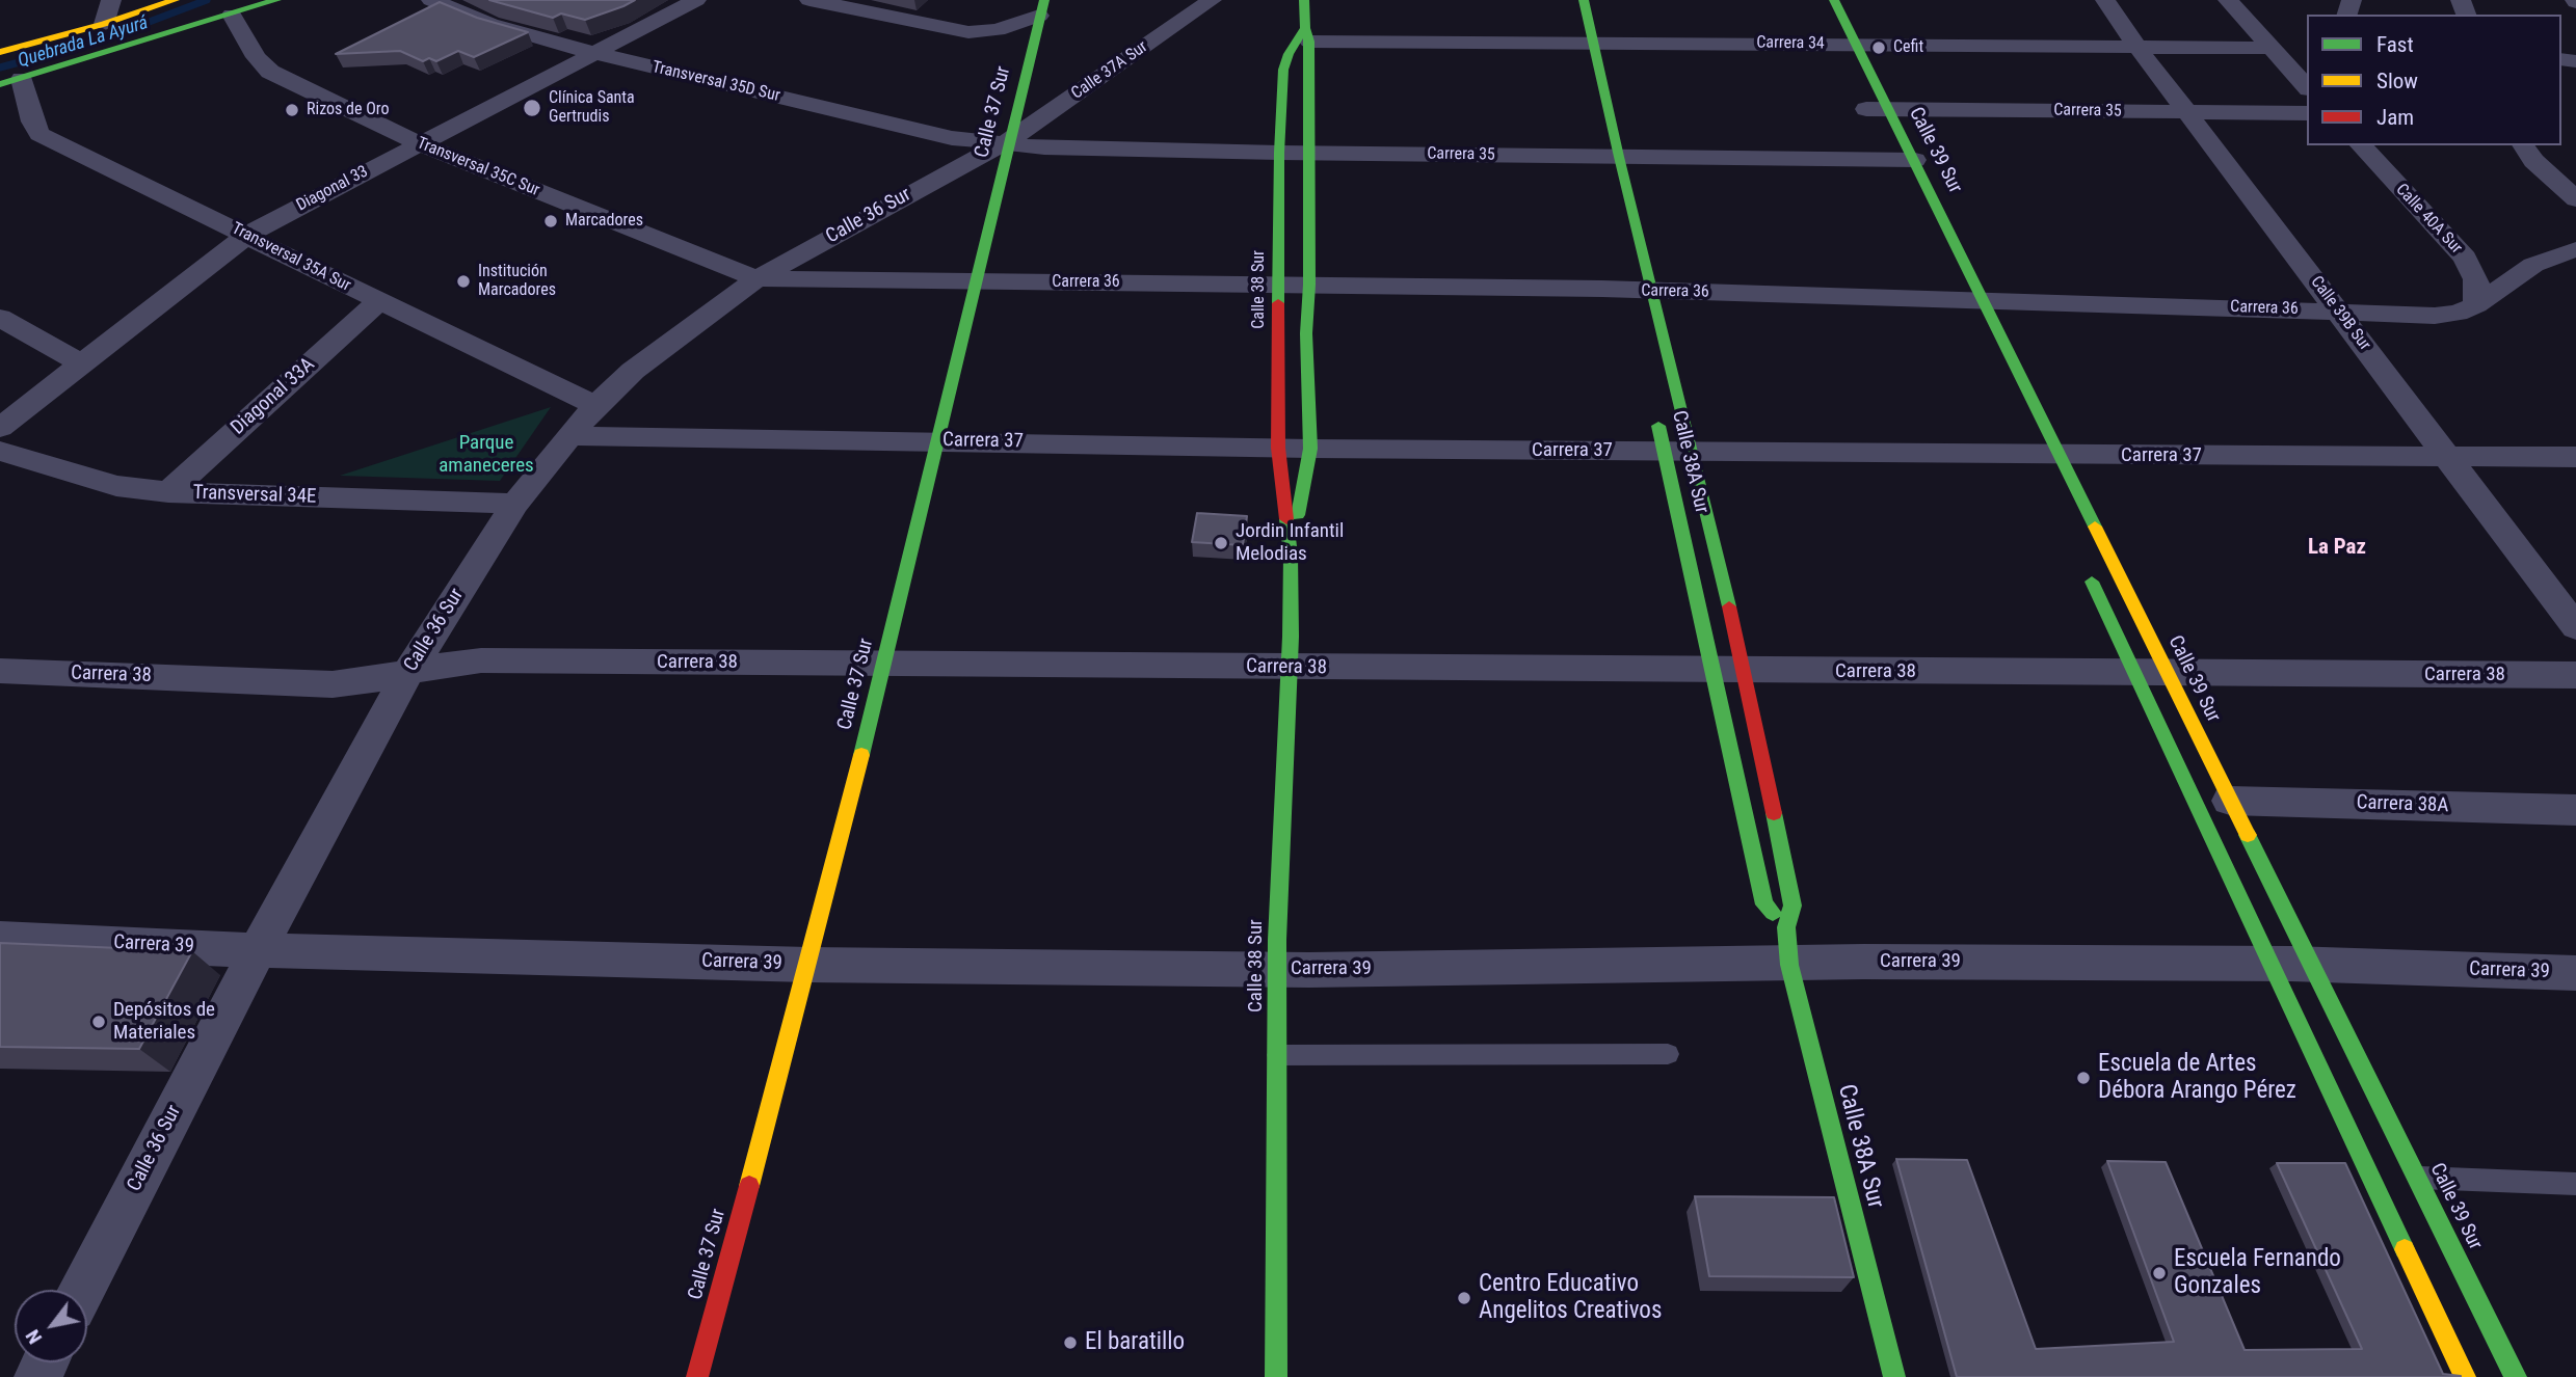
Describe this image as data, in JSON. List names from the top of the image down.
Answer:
{
  "streets": {
    "main road": [
      "Calle 37 Sur",
      "Calle 39 Sur",
      "Calle 38 Sur",
      "Calle 38A Sur"
    ],
    "street": [
      "Carrera 34",
      "Calle 37A Sur",
      "Transversal 35D Sur",
      "Carrera 35",
      "Transversal 35C Sur",
      "Diagonal 33",
      "Calle 36 Sur",
      "Calle 40A Sur",
      "Transversal 35A Sur",
      "Carrera 36",
      "Calle 39B Sur",
      "Diagonal 33A",
      "Carrera 37",
      "Transversal 34E",
      "Carrera 38",
      "Carrera 38A",
      "Carrera 39"
    ]
  },
  "crossings": [
    ["Carrera 34", "Calle 39 Sur"],
    ["Carrera 34", "Calle 38 Sur"],
    ["Carrera 34", "Calle 39B Sur"],
    ["Carrera 34", "Calle 38A Sur"],
    ["Calle 37A Sur", "Transversal 35D Sur"],
    ["Calle 37A Sur", "Carrera 35"],
    ["Calle 37A Sur", "Calle 37 Sur"],
    ["Calle 37A Sur", "Calle 36 Sur"],
    ["Transversal 35D Sur", "Carrera 35"],
    ["Transversal 35D Sur", "Calle 37 Sur"],
    ["Transversal 35D Sur", "Diagonal 33"],
    ["Transversal 35D Sur", "Calle 36 Sur"],
    ["Carrera 35", "Calle 37 Sur"],
    ["Carrera 35", "Calle 39 Sur"],
    ["Carrera 35", "Calle 36 Sur"],
    ["Carrera 35", "Calle 38 Sur"],
    ["Carrera 35", "Calle 39B Sur"],
    ["Carrera 35", "Calle 38A Sur"],
    ["Calle 37 Sur", "Calle 36 Sur"],
    ["Calle 37 Sur", "Carrera 36"],
    ["Calle 37 Sur", "Carrera 37"],
    ["Calle 37 Sur", "Carrera 38"],
    ["Calle 37 Sur", "Carrera 39"],
    ["Calle 39 Sur", "Carrera 36"],
    ["Calle 39 Sur", "Carrera 37"],
    ["Calle 39 Sur", "Carrera 38"],
    ["Calle 39 Sur", "Carrera 38A"],
    ["Calle 39 Sur", "Carrera 39"],
    ["Transversal 35C Sur", "Diagonal 33"],
    ["Transversal 35C Sur", "Calle 36 Sur"],
    ["Transversal 35C Sur", "Carrera 36"],
    ["Diagonal 33", "Transversal 35A Sur"],
    ["Calle 36 Sur", "Transversal 35A Sur"],
    ["Calle 36 Sur", "Carrera 36"],
    ["Calle 36 Sur", "Carrera 37"],
    ["Calle 36 Sur", "Transversal 34E"],
    ["Calle 36 Sur", "Carrera 38"],
    ["Calle 36 Sur", "Carrera 39"],
    ["Calle 40A Sur", "Carrera 36"],
    ["Transversal 35A Sur", "Diagonal 33A"],
    ["Carrera 36", "Calle 38 Sur"],
    ["Carrera 36", "Calle 39B Sur"],
    ["Carrera 36", "Calle 38A Sur"],
    ["Calle 38 Sur", "Carrera 37"],
    ["Calle 38 Sur", "Carrera 38"],
    ["Calle 38 Sur", "Carrera 39"],
    ["Calle 39B Sur", "Carrera 37"],
    ["Diagonal 33A", "Transversal 34E"],
    ["Carrera 37", "Calle 38A Sur"],
    ["Calle 38A Sur", "Carrera 38"],
    ["Calle 38A Sur", "Carrera 39"]
  ],
  "districts": ["La Paz"],
  "water": ["Quebrada La Ayurá"],
  "parks": ["Parque amaneceres"],
  "places": [
    "Cefit",
    "Clínica Santa Gertrudis",
    "Rizos de Oro",
    "Marcadores",
    "Institución Marcadores",
    "Jordin Infantil Melodias",
    "Depósitos de Materiales",
    "Escuela de Artes Débora Arango Pérez",
    "Escuela Fernando Gonzales",
    "Centro Educativo Angelitos Creativos",
    "El baratillo"
  ],
  "legend": ["Fast", "Slow", "Jam"],
  "north": "bottom left"
}
